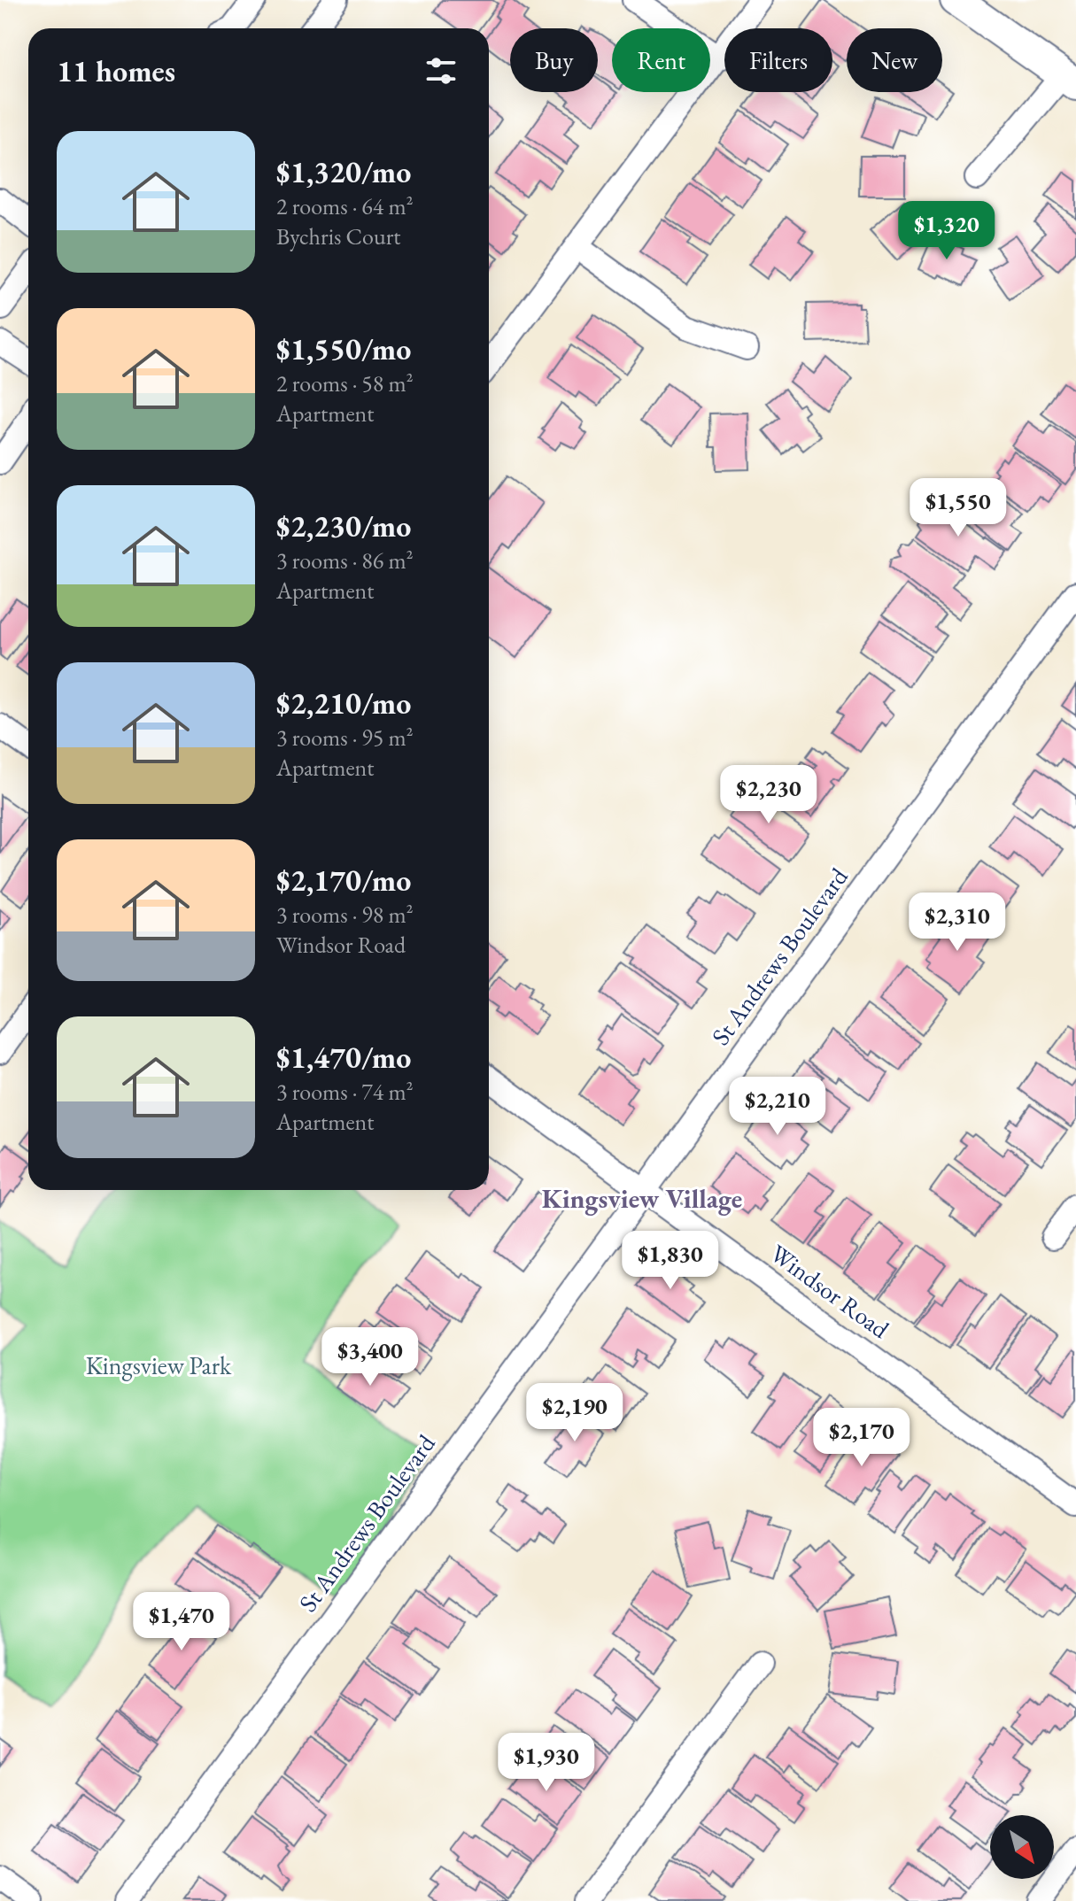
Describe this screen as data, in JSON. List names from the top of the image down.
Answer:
{
  "streets": {
    "street": ["St Andrews Boulevard", "Windsor Road"]
  },
  "crossings": [
    ["St Andrews Boulevard", "Windsor Road"]
  ],
  "districts": ["Kingsview Village"],
  "parks": ["Kingsview Park"],
  "north": "bottom right",
  "page": {
    "chip": [
      "Buy",
      "Rent",
      "Filters",
      "New"
    ],
    "heading": "11 homes",
    "list": [
      {
        "name": "$1,320/mo",
        "note": "2 rooms · 64 m² · Bychris Court"
      },
      {
        "name": "$1,550/mo",
        "note": "2 rooms · 58 m² · Apartment"
      },
      {
        "name": "$2,230/mo",
        "note": "3 rooms · 86 m² · Apartment"
      },
      {
        "name": "$2,210/mo",
        "note": "3 rooms · 95 m² · Apartment"
      },
      {
        "name": "$2,170/mo",
        "note": "3 rooms · 98 m² · Windsor Road"
      },
      {
        "name": "$1,470/mo",
        "note": "3 rooms · 74 m² · Apartment"
      }
    ],
    "price": [
      "$1,320",
      "$1,550",
      "$2,230",
      "$2,310",
      "$2,210",
      "$1,830",
      "$3,400",
      "$2,190",
      "$2,170",
      "$1,470",
      "$1,930"
    ]
  }
}
